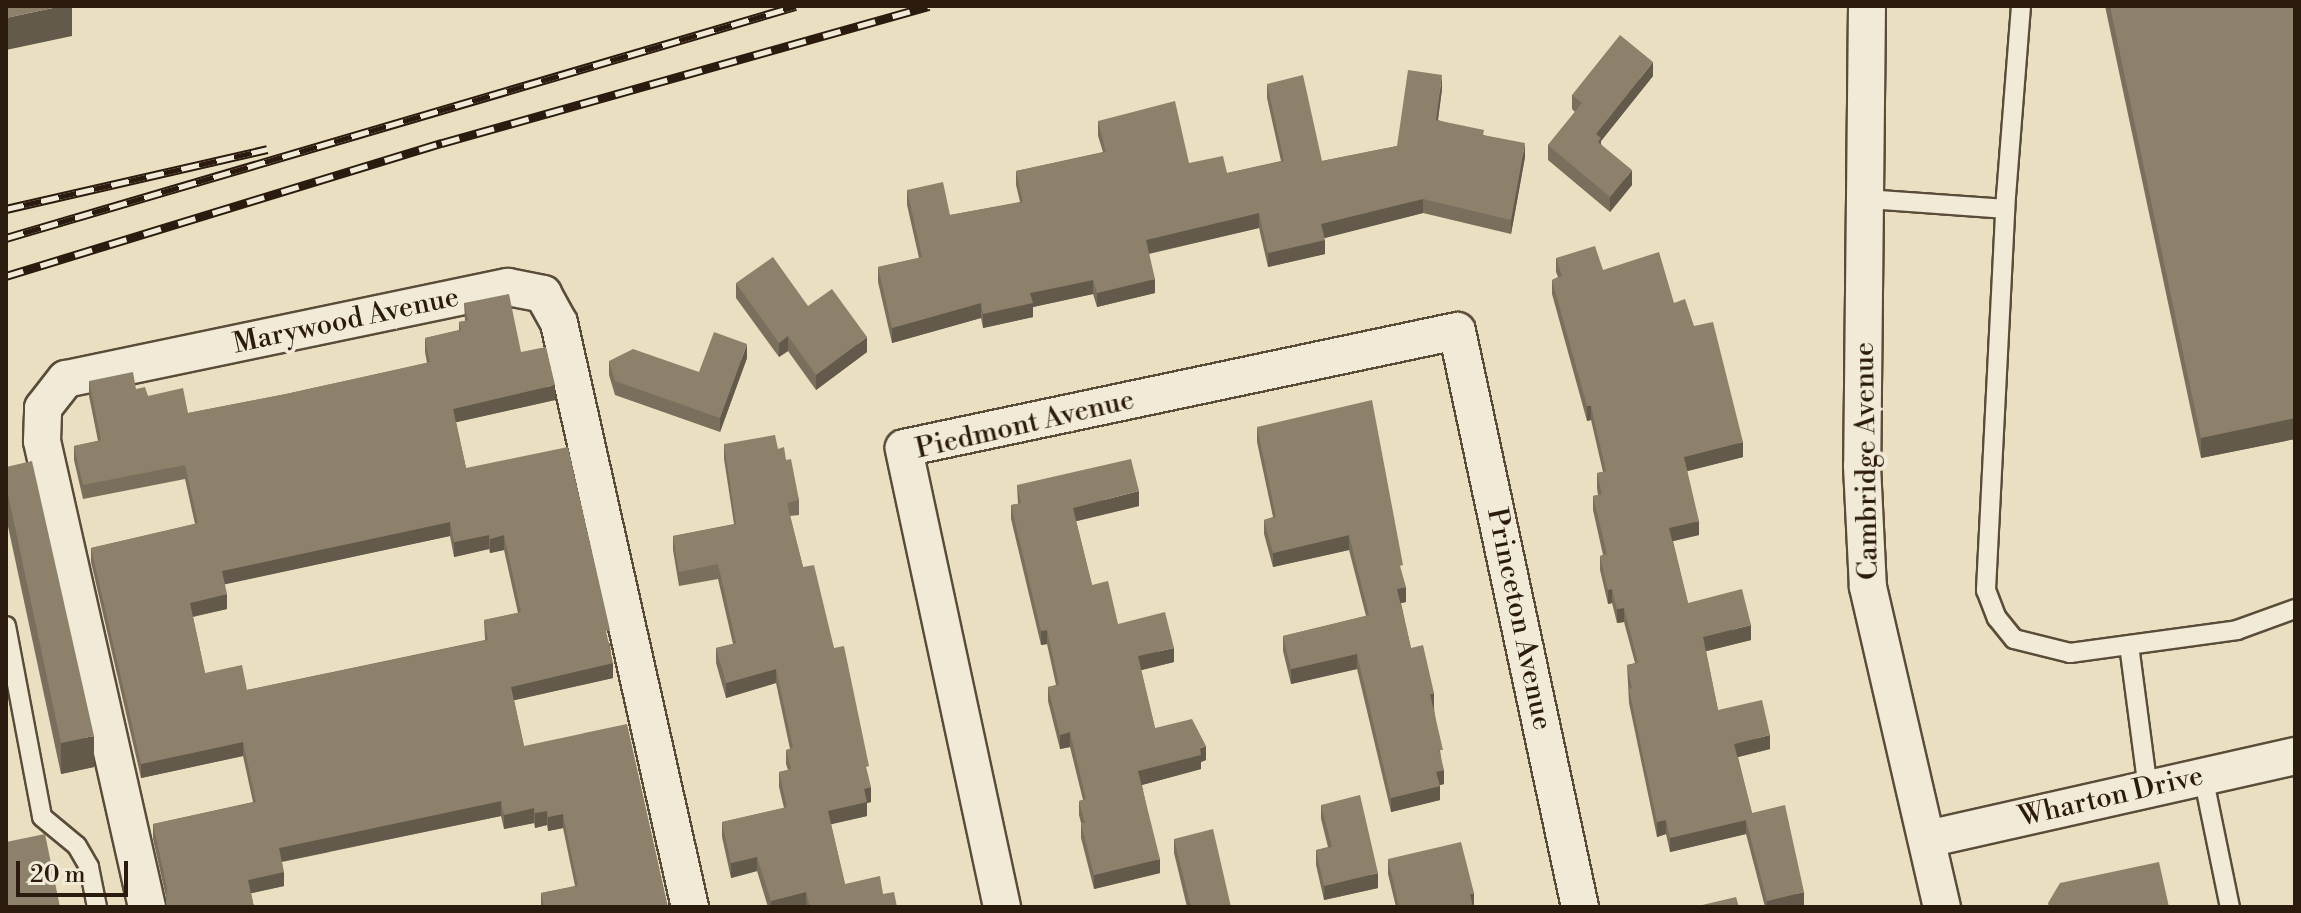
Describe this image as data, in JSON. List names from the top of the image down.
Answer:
{
  "streets": {
    "street": [
      "Marywood Avenue",
      "Piedmont Avenue",
      "Cambridge Avenue",
      "Princeton Avenue",
      "Wharton Drive"
    ]
  },
  "crossings": [
    ["Piedmont Avenue", "Princeton Avenue"],
    ["Cambridge Avenue", "Wharton Drive"]
  ],
  "scale_bar": "20 m"
}
